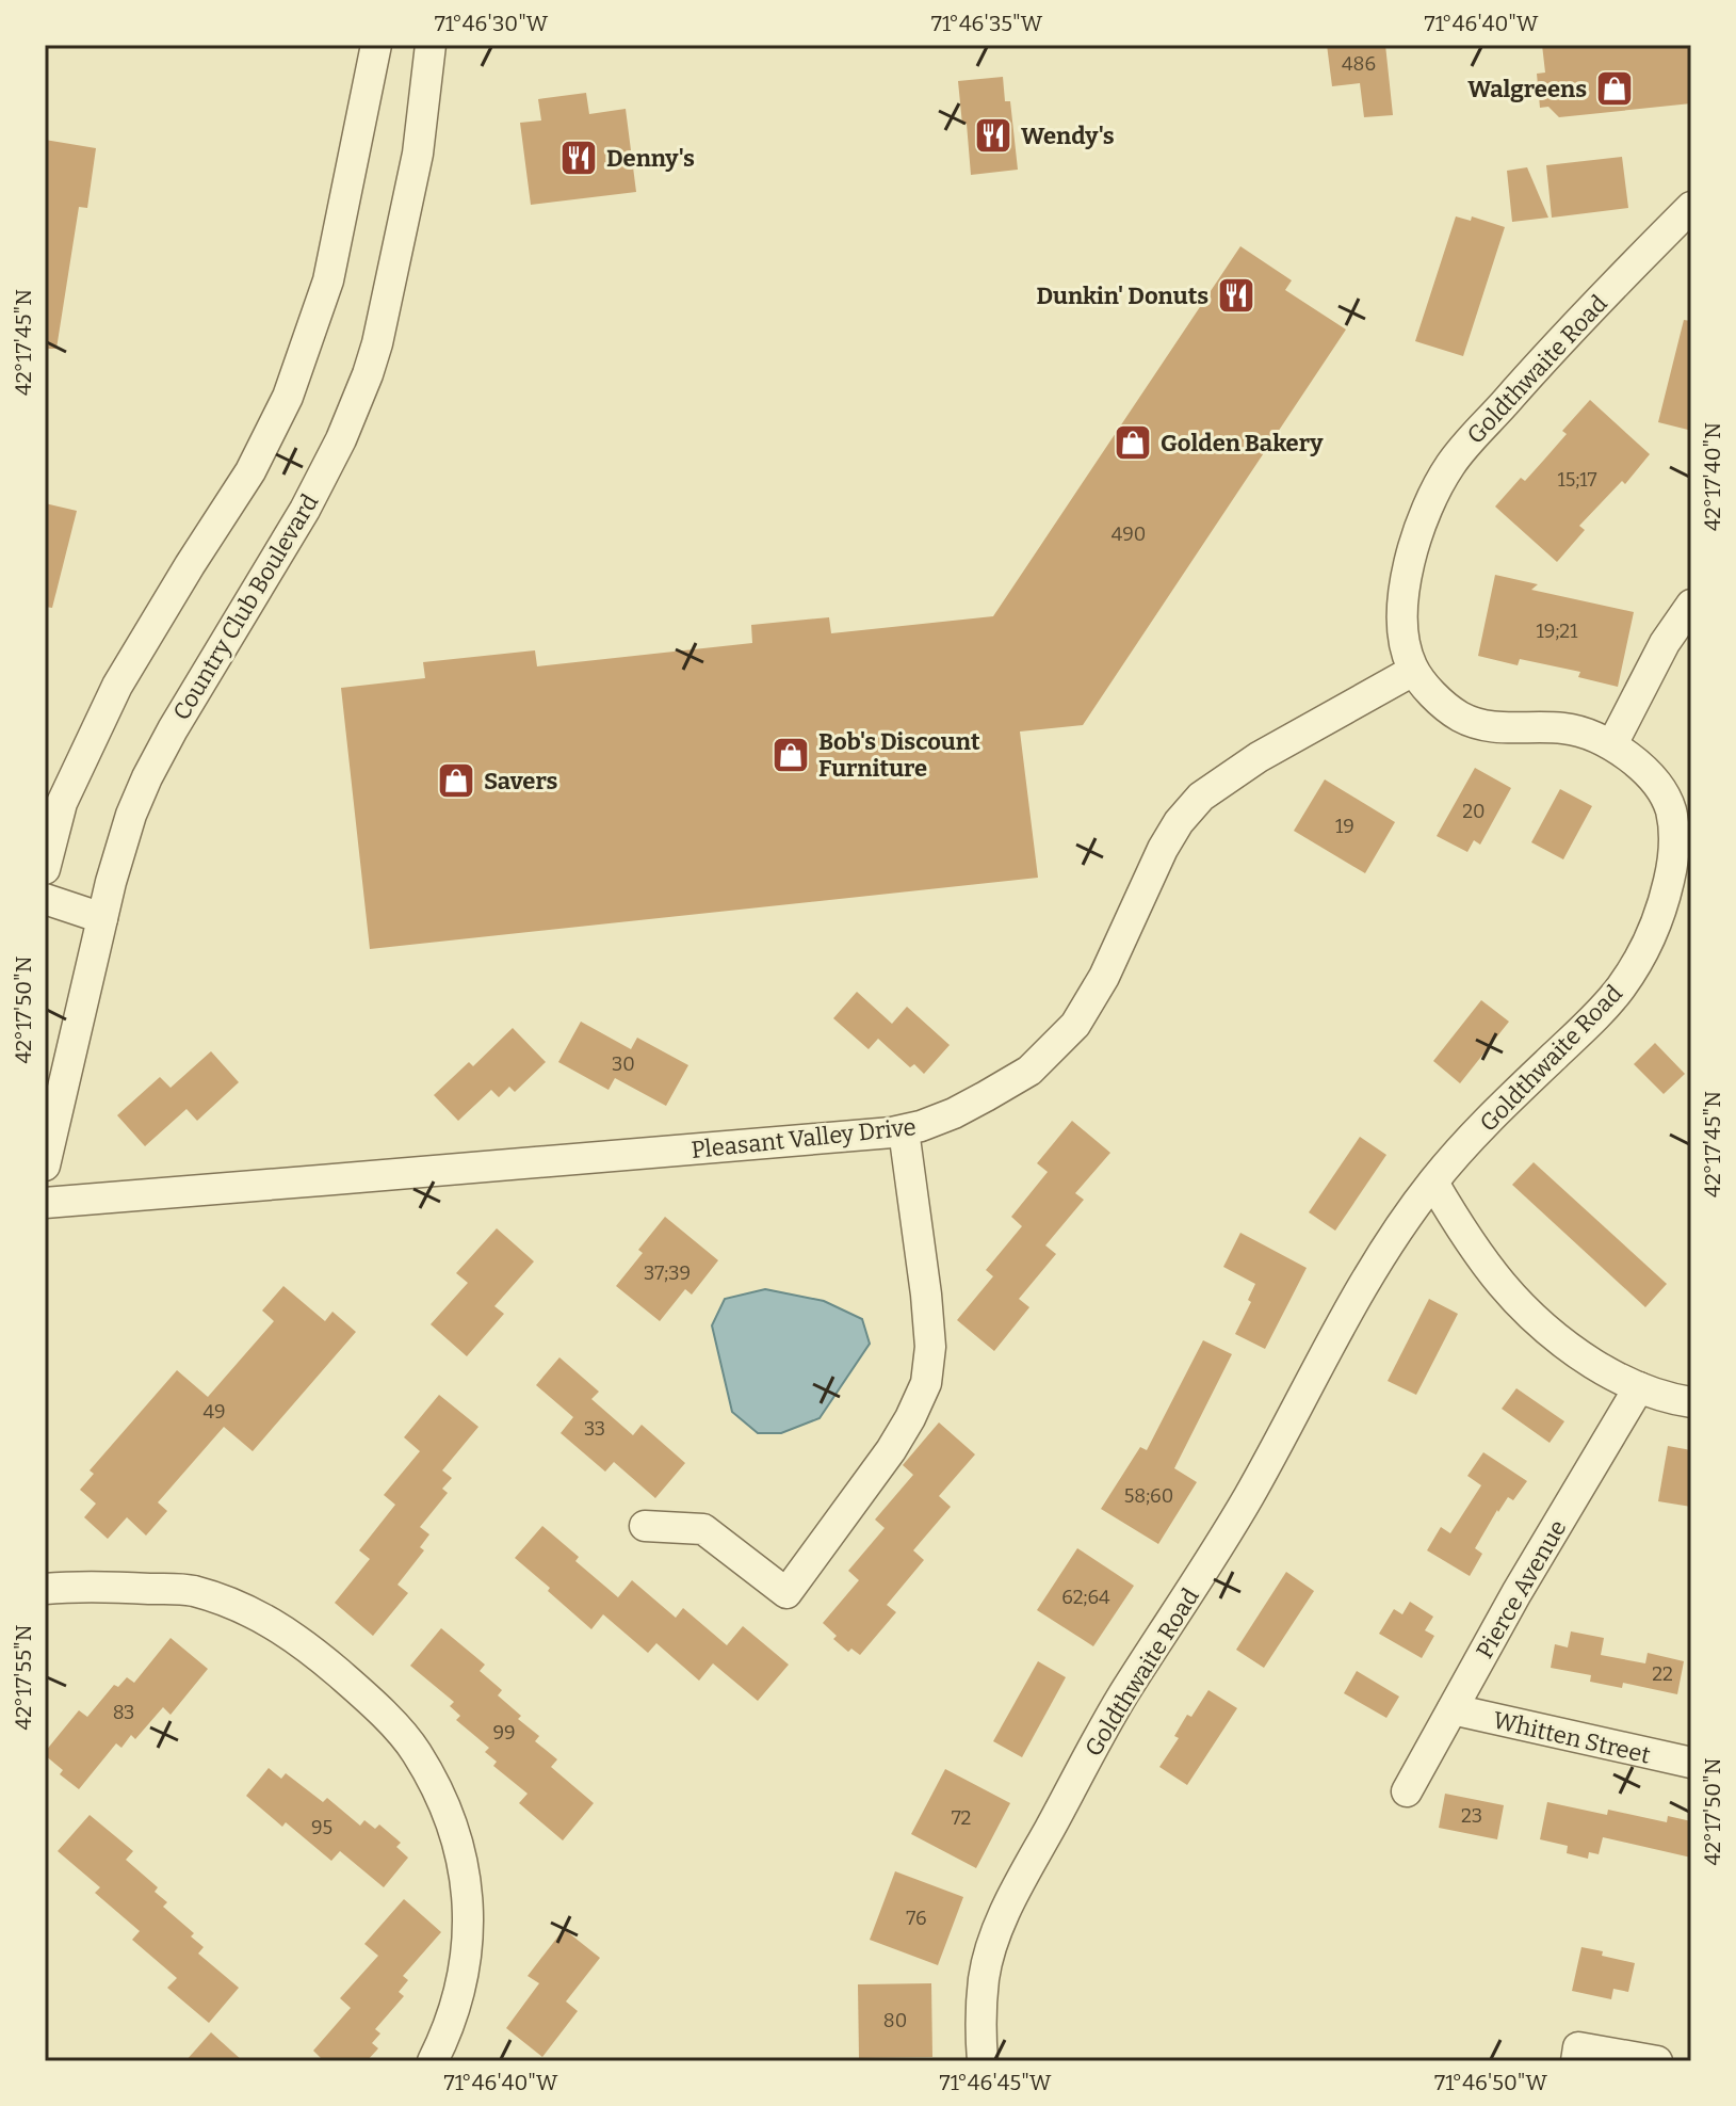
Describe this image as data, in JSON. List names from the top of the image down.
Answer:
{
  "streets": {
    "street": [
      "Goldthwaite Road",
      "Country Club Boulevard",
      "Pleasant Valley Drive",
      "Pierce Avenue",
      "Whitten Street"
    ]
  },
  "crossings": [
    ["Goldthwaite Road", "Pleasant Valley Drive"],
    ["Pierce Avenue", "Whitten Street"]
  ],
  "places": {
    "shop": [
      "Walgreens",
      "Golden Bakery",
      "Bob's Discount Furniture",
      "Savers"
    ],
    "restaurant": ["Wendy's", "Denny's", "Dunkin' Donuts"]
  },
  "house_numbers": [
    "486",
    "15;17",
    "490",
    "19;21",
    "20",
    "19",
    "30",
    "37;39",
    "49",
    "33",
    "58;60",
    "62;64",
    "22",
    "83",
    "99",
    "23",
    "72",
    "95",
    "76",
    "80"
  ],
  "coordinates": [
    "71°46'30\"W",
    "71°46'35\"W",
    "71°46'40\"W",
    "42°17'45\"N",
    "42°17'40\"N",
    "42°17'50\"N",
    "42°17'55\"N",
    "71°46'45\"W",
    "71°46'50\"W"
  ]
}
